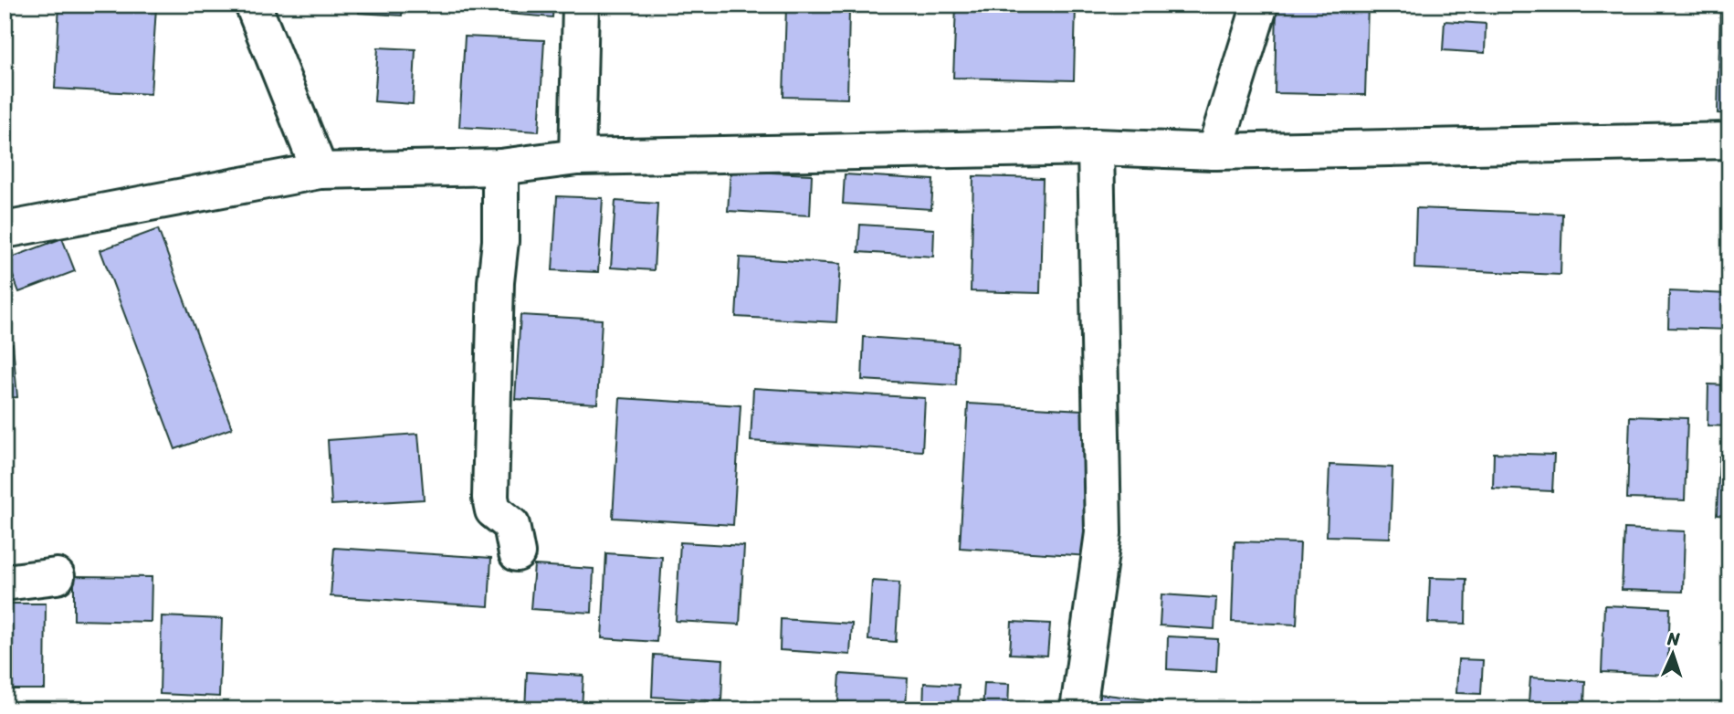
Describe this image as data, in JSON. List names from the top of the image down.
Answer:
{
  "north": "top"
}
